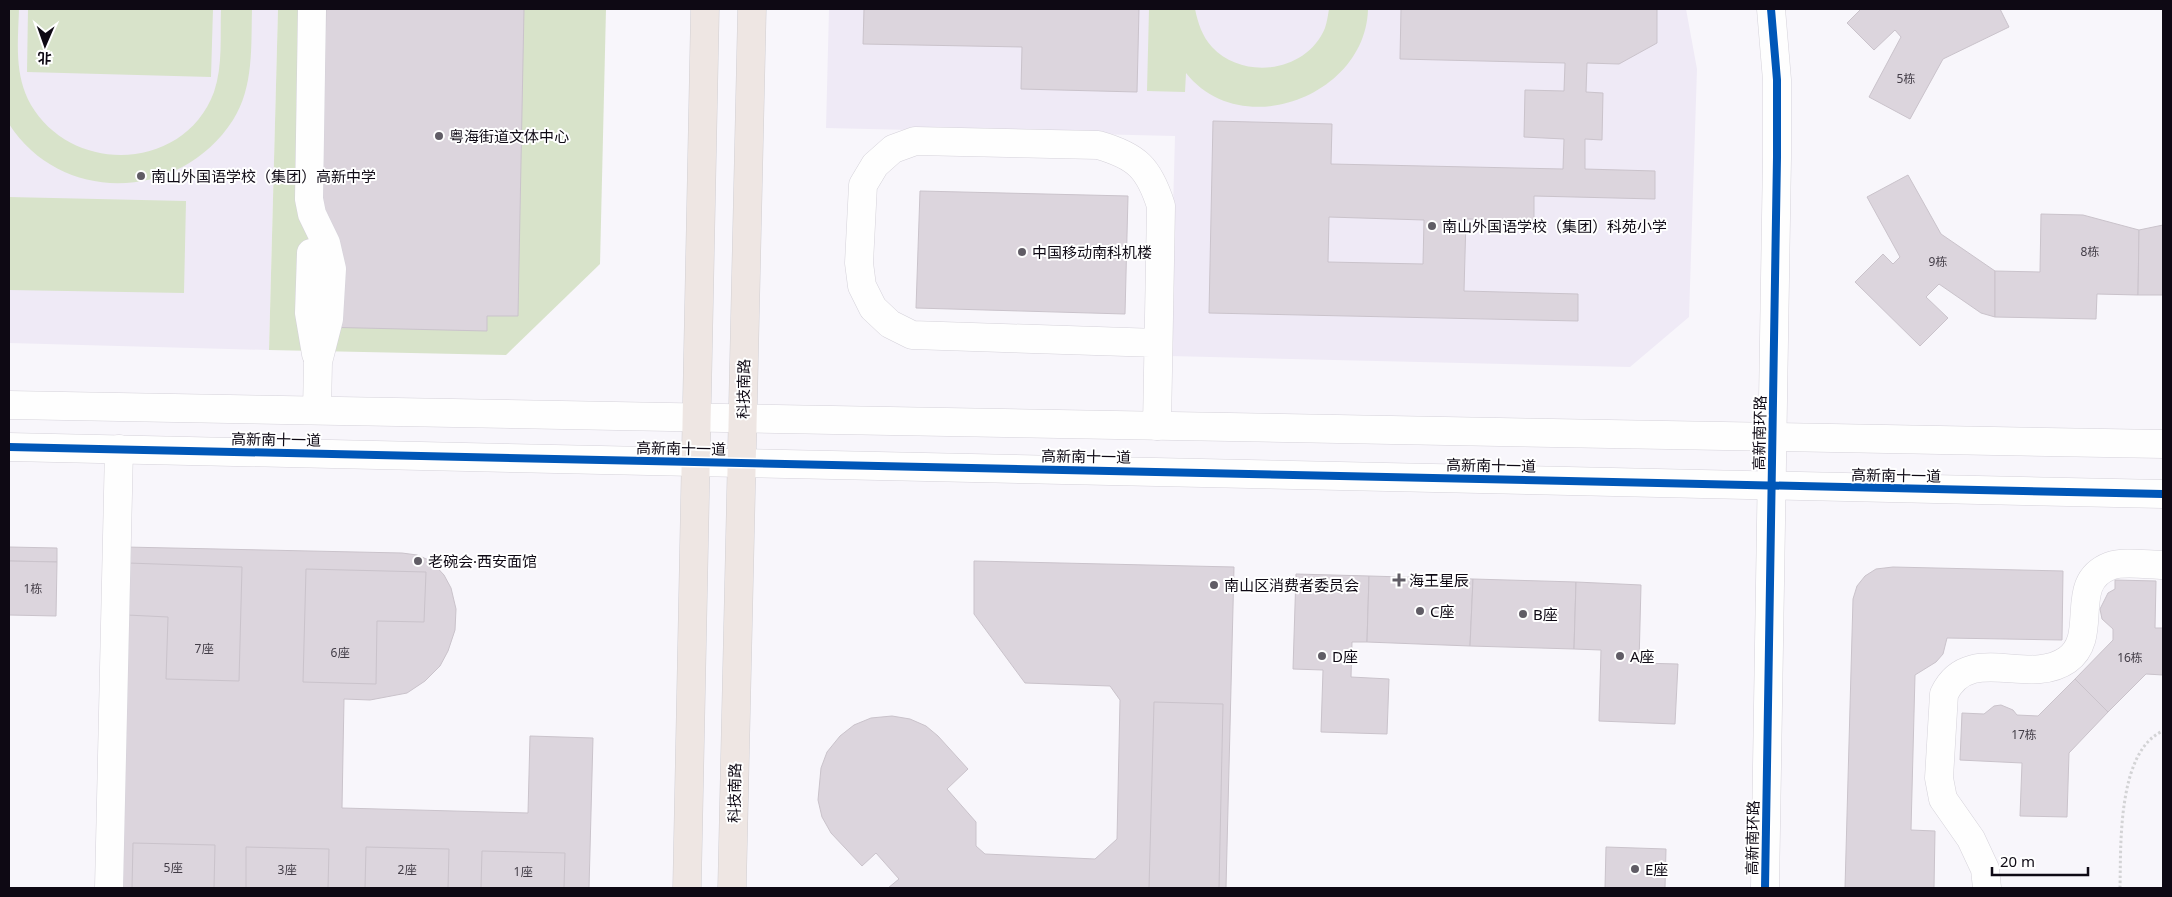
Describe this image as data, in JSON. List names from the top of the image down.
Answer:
{
  "streets": {
    "main road": ["科技南路"],
    "street": ["高新南环路", "高新南十一道"]
  },
  "crossings": [
    ["科技南路", "高新南十一道"],
    ["高新南环路", "高新南十一道"]
  ],
  "places": {
    "other": [
      "粤海街道文体中心",
      "南山外国语学校（集团）高新中学",
      "南山外国语学校（集团）科苑小学",
      "中国移动南科机楼",
      "老碗会·西安面馆",
      "南山区消费者委员会",
      "C座",
      "B座",
      "D座",
      "A座",
      "E座"
    ],
    "health": ["海王星辰"]
  },
  "house_numbers": [
    "5栋",
    "8栋",
    "9栋",
    "1栋",
    "7座",
    "6座",
    "16栋",
    "17栋",
    "5座",
    "3座",
    "2座",
    "1座"
  ],
  "scale_bar": "20 m",
  "north": "bottom"
}
